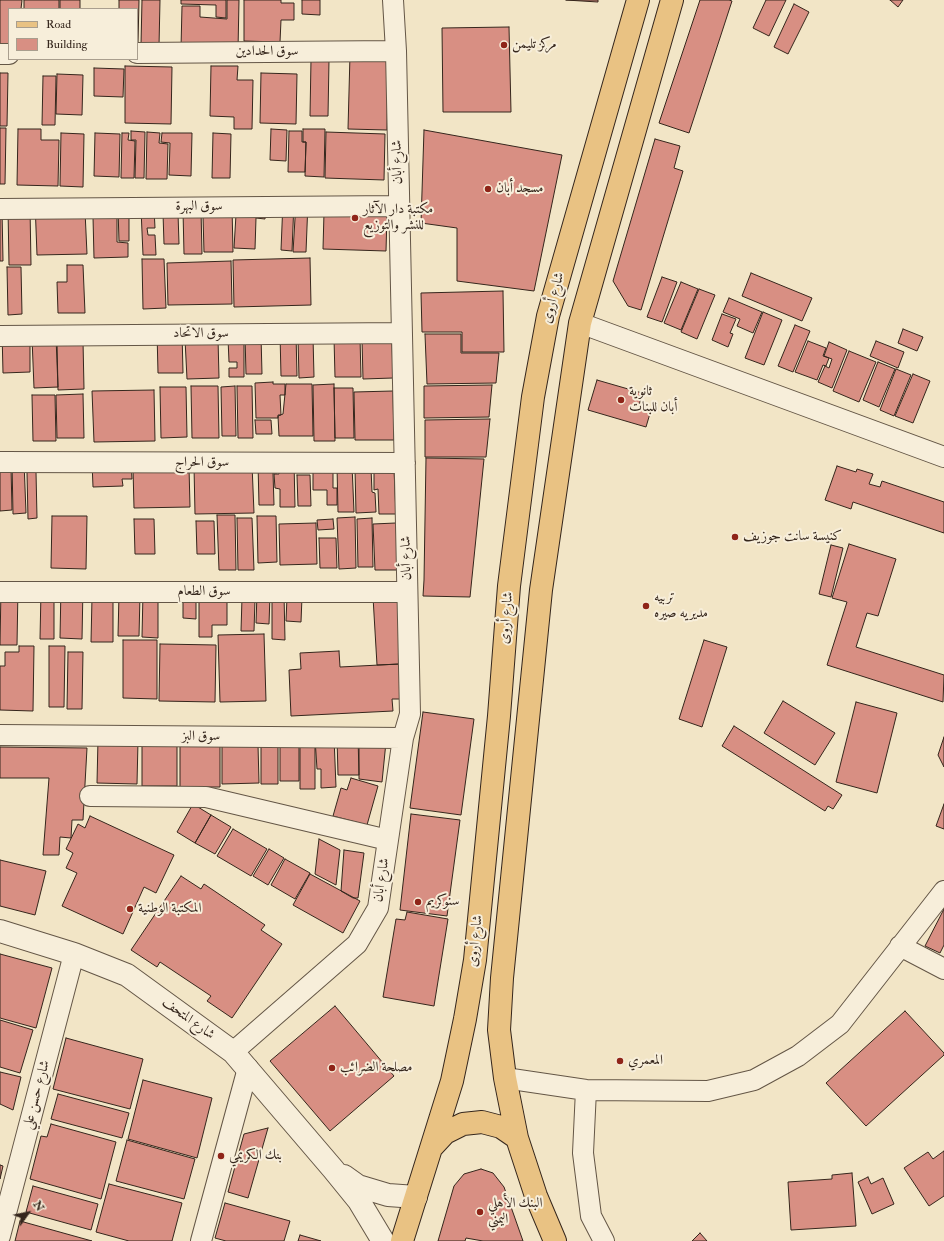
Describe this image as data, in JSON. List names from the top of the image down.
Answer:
{
  "streets": {
    "main road": ["شارع أروى"],
    "street": [
      "سوق الحدادين",
      "شارع أبان",
      "سوق البهرة",
      "سوق الاتحاد",
      "سوق الحراج",
      "سوق الطعام",
      "سوق البز",
      "شارع المتحف",
      "شارع حسن علي"
    ]
  },
  "crossings": [
    ["سوق الحدادين", "شارع أبان"],
    ["شارع أبان", "سوق البهرة"],
    ["شارع أبان", "سوق الاتحاد"],
    ["شارع أبان", "سوق الحراج"],
    ["شارع أبان", "سوق الطعام"],
    ["شارع أبان", "سوق البز"],
    ["شارع أبان", "شارع المتحف"],
    ["شارع أروى", "شارع المتحف"],
    ["شارع المتحف", "شارع حسن علي"]
  ],
  "places": [
    "مركز تليمن",
    "مسجد أبان",
    "مكتبة دار الآثار للنشر والتوزيع",
    "ثانوية أبان للبنات",
    "كنيسة سانت جوزيف",
    "تربيه مديريه صيره",
    "سنوكريم",
    "المكتبة الوطنية",
    "المعمري",
    "مصلحة الضرائب",
    "بنك الكريمي",
    "البنك الأهلي اليمني"
  ],
  "legend": ["Road", "Building"],
  "north": "top right"
}
